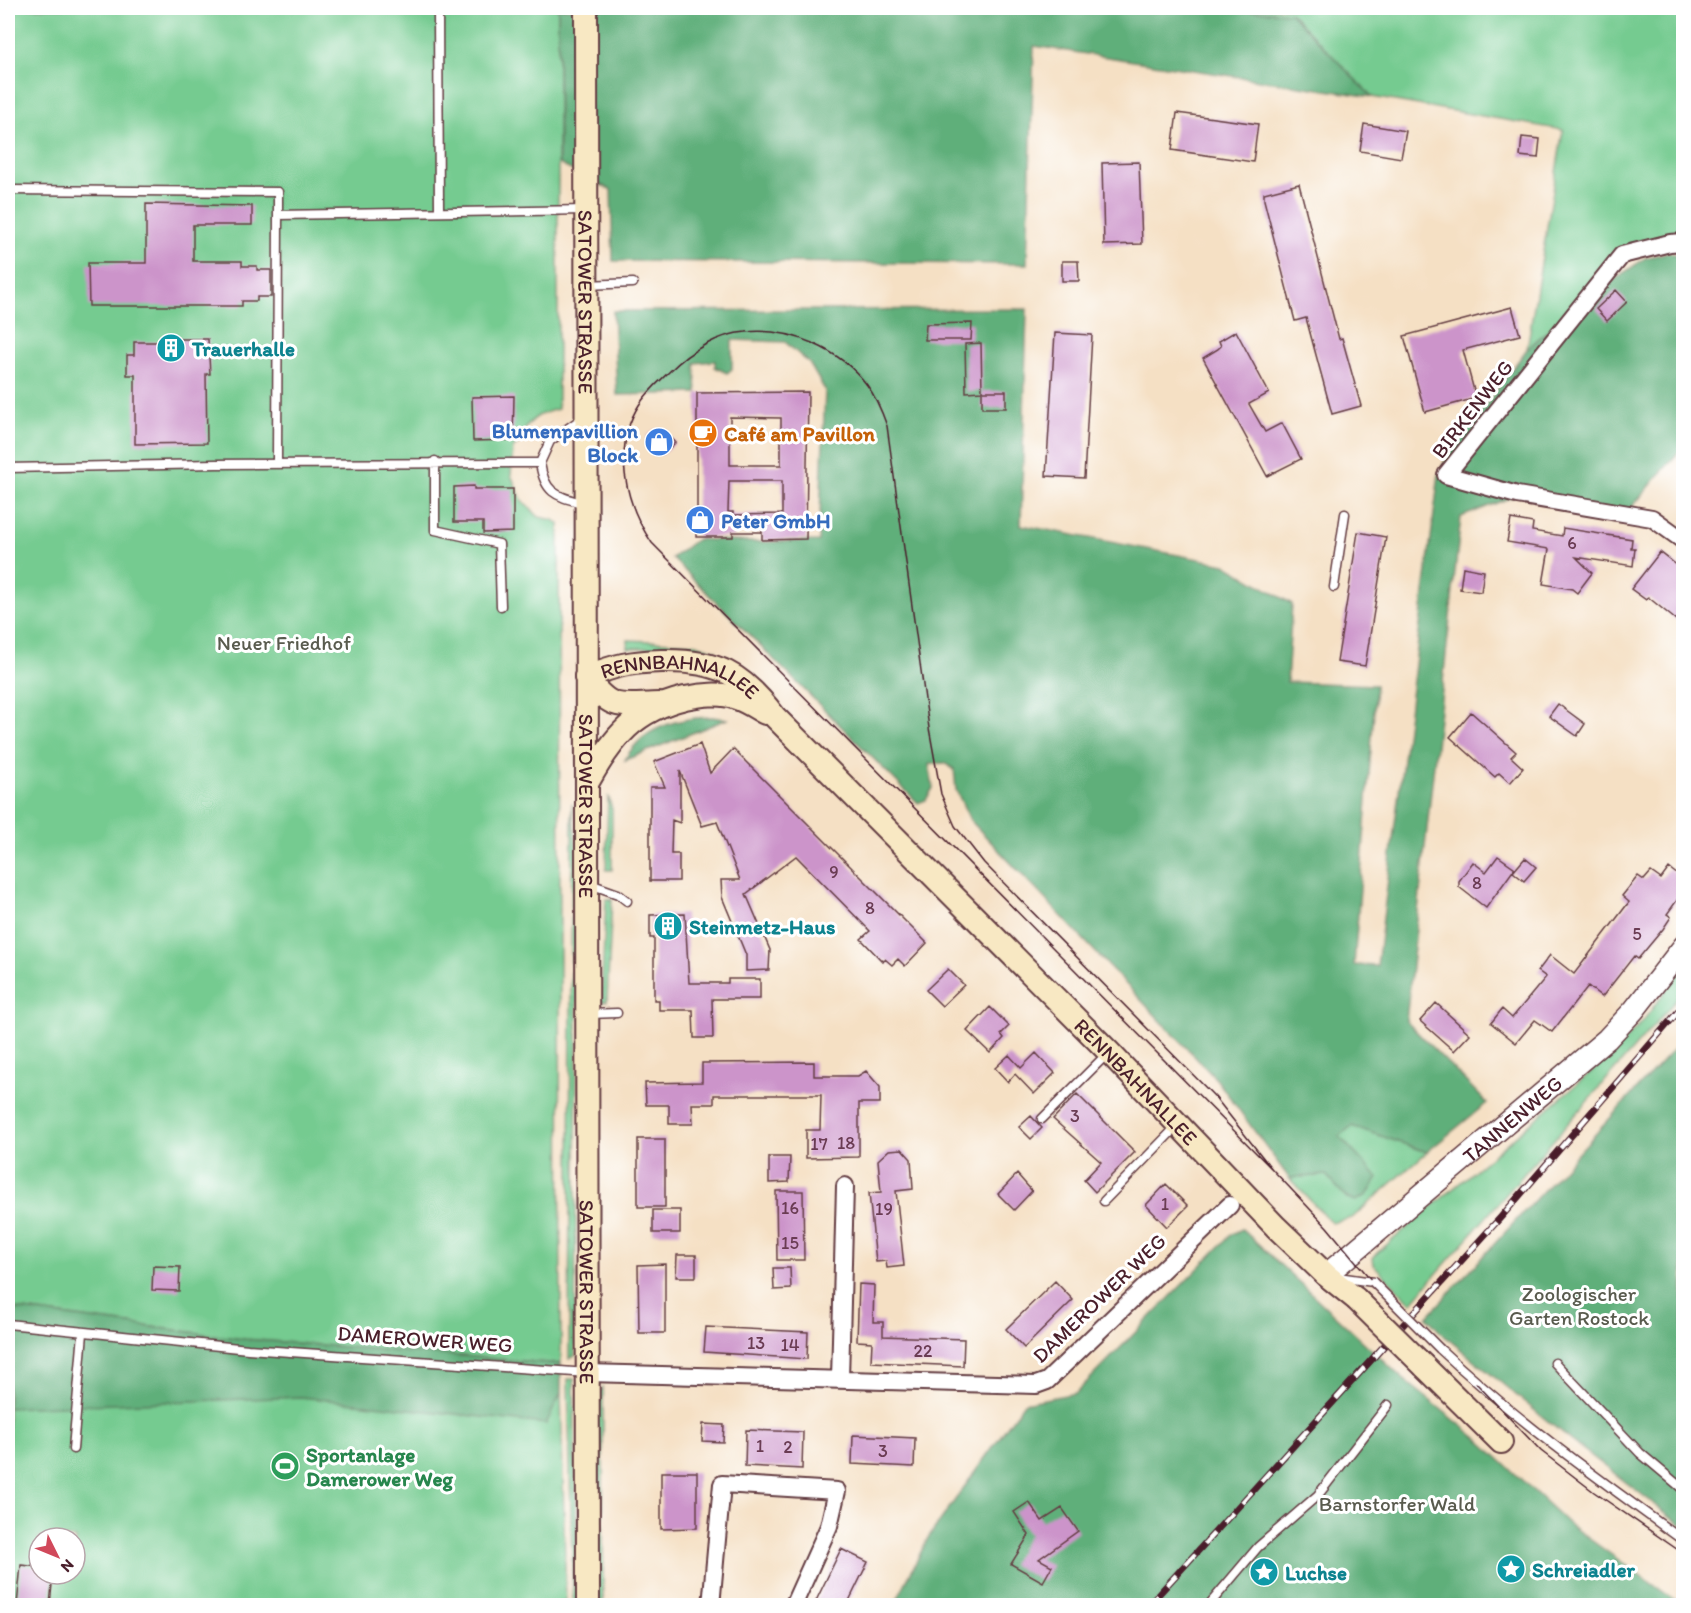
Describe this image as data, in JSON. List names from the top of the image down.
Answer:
{
  "streets": {
    "main road": ["SATOWER STRASSE", "RENNBAHNALLEE"],
    "street": ["BIRKENWEG", "TANNENWEG", "DAMEROWER WEG"]
  },
  "crossings": [
    ["SATOWER STRASSE", "RENNBAHNALLEE"],
    ["SATOWER STRASSE", "DAMEROWER WEG"],
    ["RENNBAHNALLEE", "TANNENWEG"]
  ],
  "parks": ["Neuer Friedhof", "Zoologischer Garten Rostock", "Barnstorfer Wald"],
  "places": {
    "building": ["Trauerhalle", "Steinmetz-Haus"],
    "cafe": ["Café am Pavillon"],
    "shop": ["Blumenpavillion Block", "Peter GmbH"],
    "sports": ["Sportanlage Damerower Weg"],
    "place": ["Schreiadler", "Luchse"]
  },
  "house_numbers": [
    "6",
    "9",
    "8",
    "8",
    "5",
    "3",
    "18",
    "17",
    "1",
    "16",
    "19",
    "15",
    "13",
    "14",
    "22",
    "1",
    "2",
    "3"
  ],
  "north": "bottom right"
}
